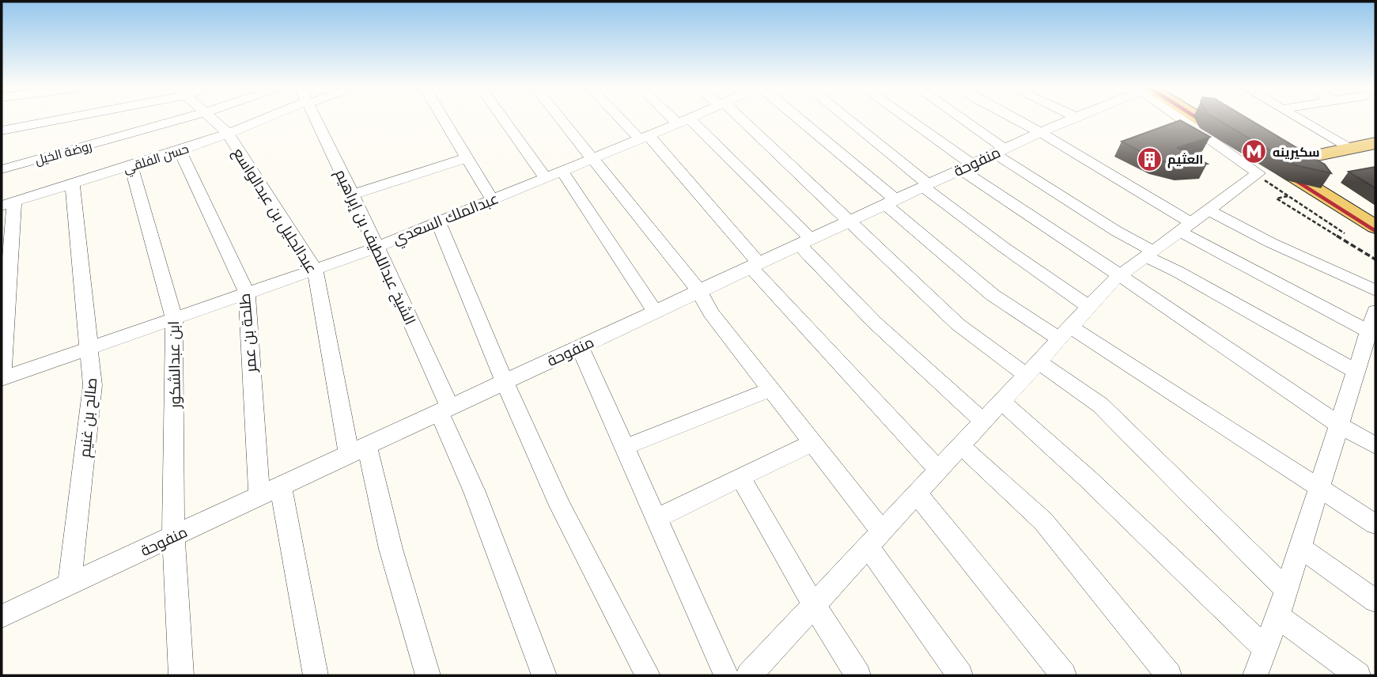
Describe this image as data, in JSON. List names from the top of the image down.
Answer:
{
  "streets": {
    "street": [
      "روضة الخيل",
      "حسن الفلقي",
      "منفوحة",
      "عبدالجليل بن عبدالواسع",
      "عبدالملك السعدي",
      "الشيخ عبداللطيف بن إبراهيم",
      "طلحة بن عمر",
      "ابن عبدالشكور",
      "صالح بن غنيم"
    ]
  },
  "crossings": [
    ["حسن الفلقي", "عبدالجليل بن عبدالواسع"],
    ["حسن الفلقي", "طلحة بن عمر"],
    ["حسن الفلقي", "ابن عبدالشكور"],
    ["حسن الفلقي", "صالح بن غنيم"],
    ["منفوحة", "عبدالجليل بن عبدالواسع"],
    ["منفوحة", "الشيخ عبداللطيف بن إبراهيم"],
    ["منفوحة", "طلحة بن عمر"],
    ["منفوحة", "ابن عبدالشكور"],
    ["منفوحة", "صالح بن غنيم"],
    ["عبدالجليل بن عبدالواسع", "عبدالملك السعدي"],
    ["عبدالملك السعدي", "الشيخ عبداللطيف بن إبراهيم"],
    ["عبدالملك السعدي", "طلحة بن عمر"],
    ["عبدالملك السعدي", "ابن عبدالشكور"],
    ["عبدالملك السعدي", "صالح بن غنيم"]
  ],
  "places": {
    "metro station": ["سكيرينه"],
    "building": ["العثيم"]
  }
}
